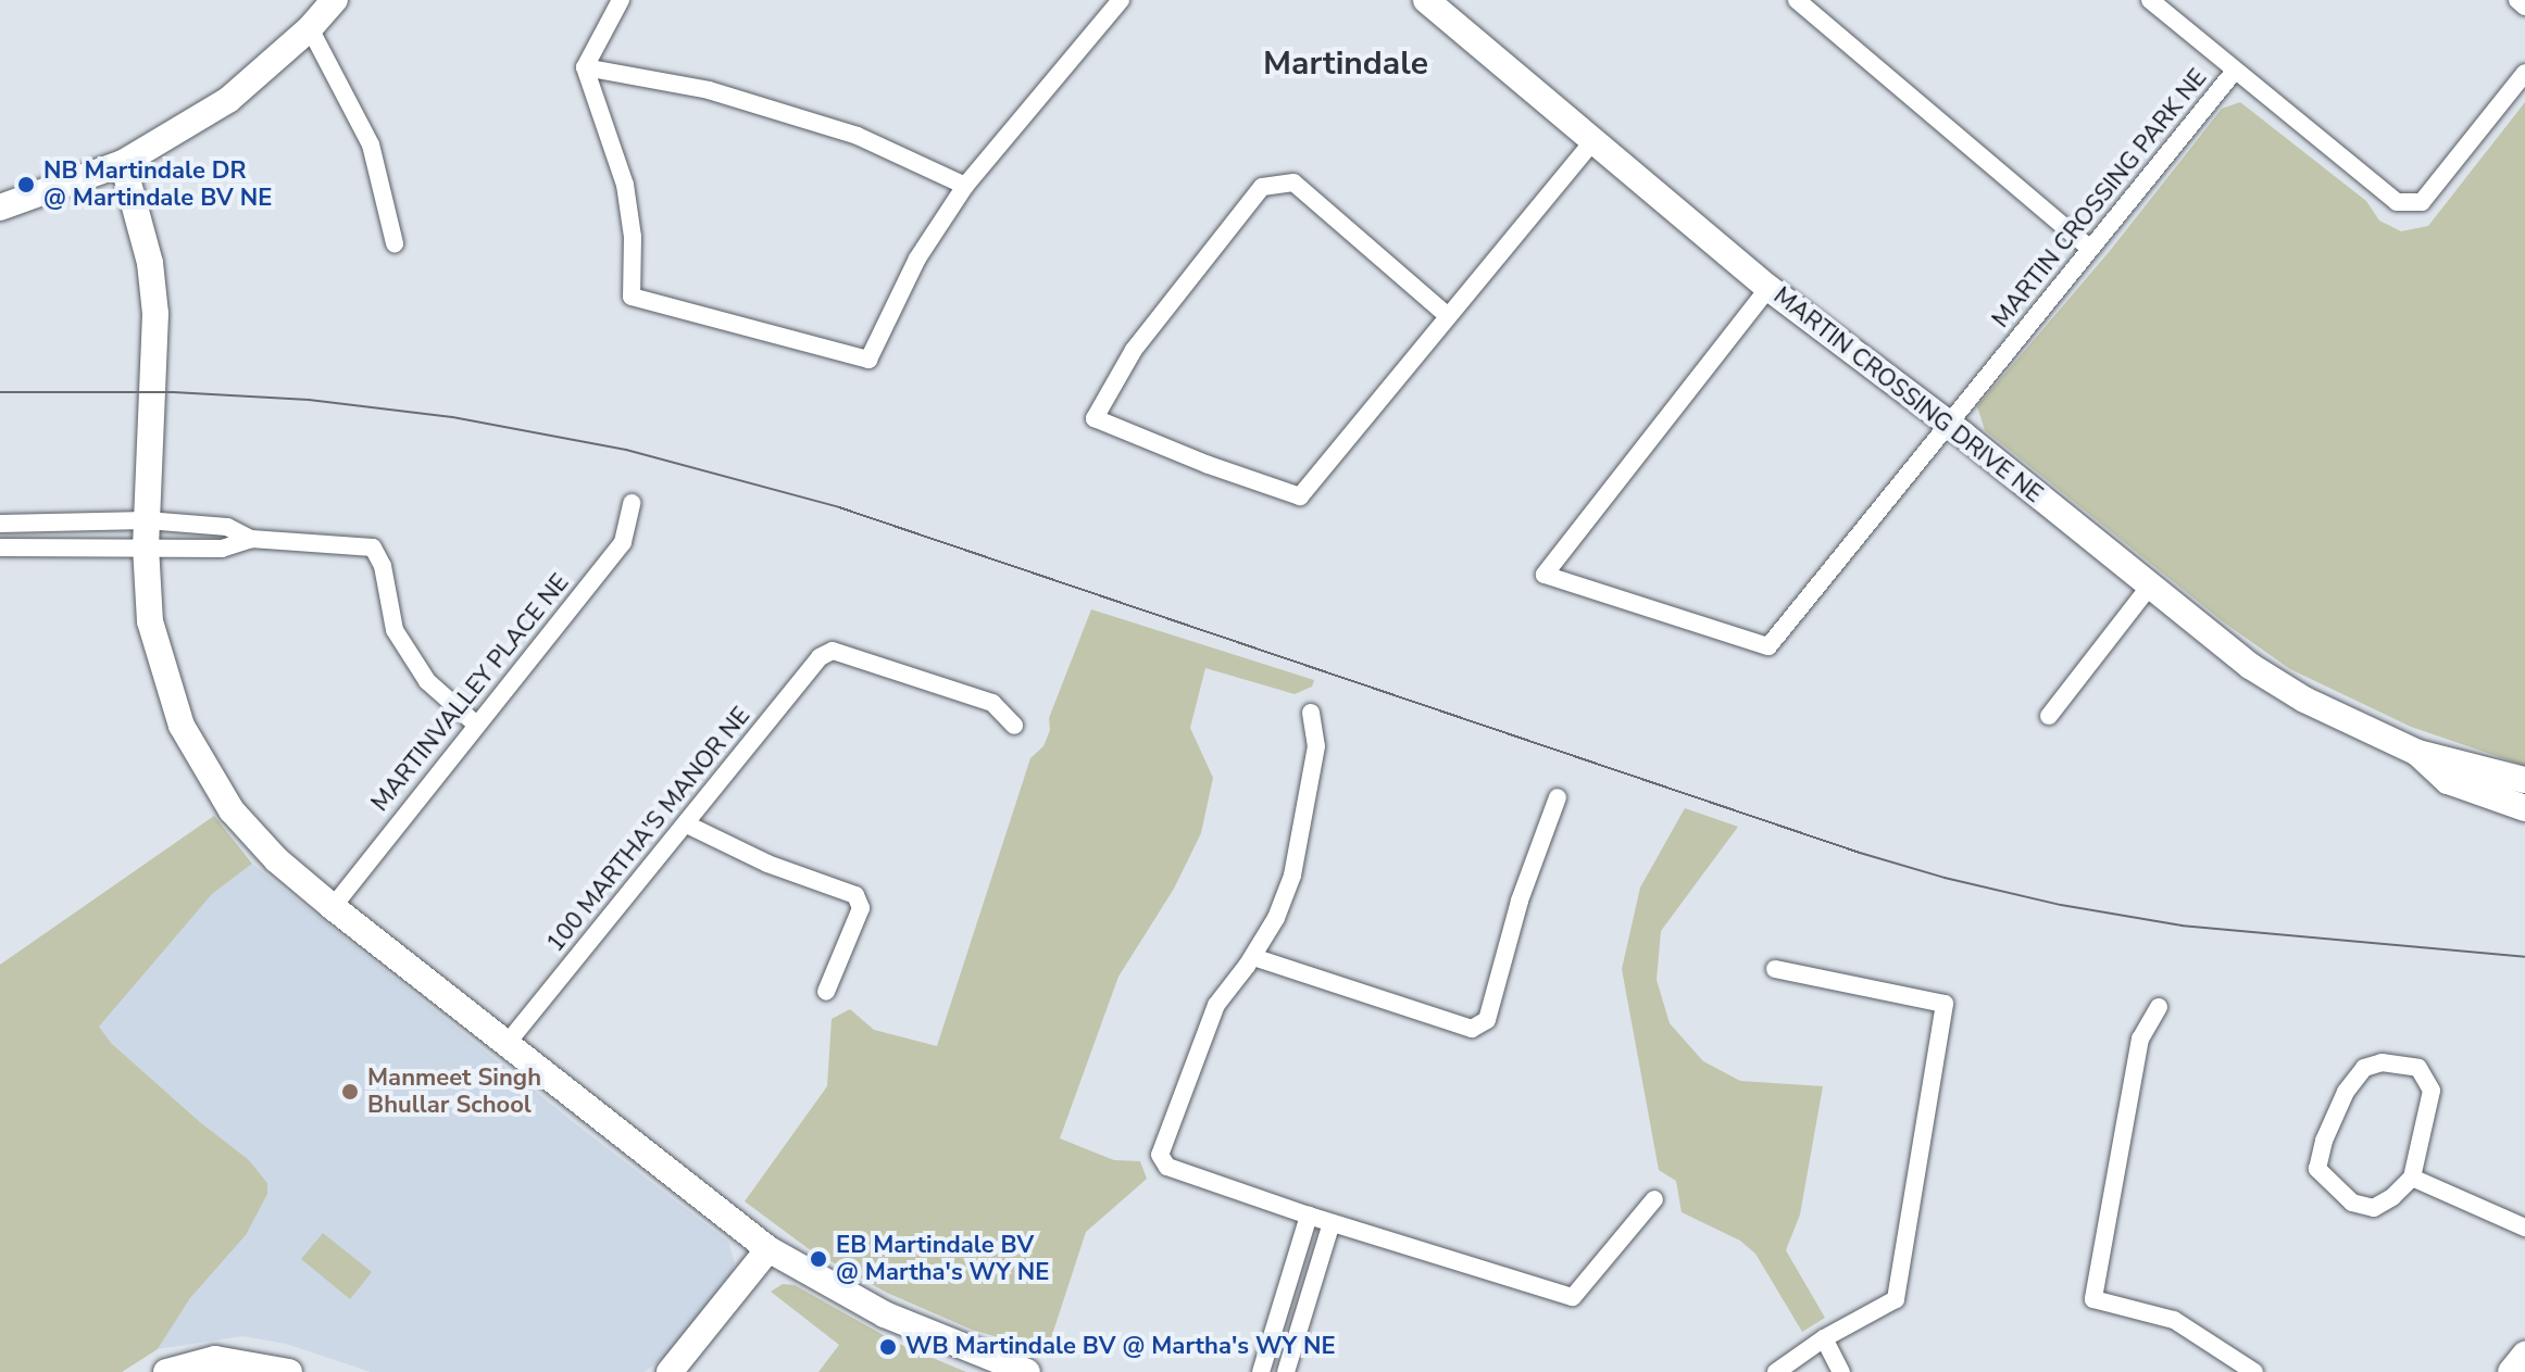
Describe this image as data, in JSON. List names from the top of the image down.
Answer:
{
  "streets": {
    "street": [
      "MARTIN CROSSING PARK NE",
      "MARTIN CROSSING DRIVE NE",
      "MARTINVALLEY PLACE NE",
      "100 MARTHA'S MANOR NE"
    ]
  },
  "crossings": [
    ["MARTIN CROSSING PARK NE", "MARTIN CROSSING DRIVE NE"]
  ],
  "districts": ["Martindale"],
  "places": [
    "NB Martindale DR @ Martindale BV NE",
    "Manmeet Singh Bhullar School",
    "EB Martindale BV @ Martha's WY NE",
    "WB Martindale BV @ Martha's WY NE"
  ]
}
